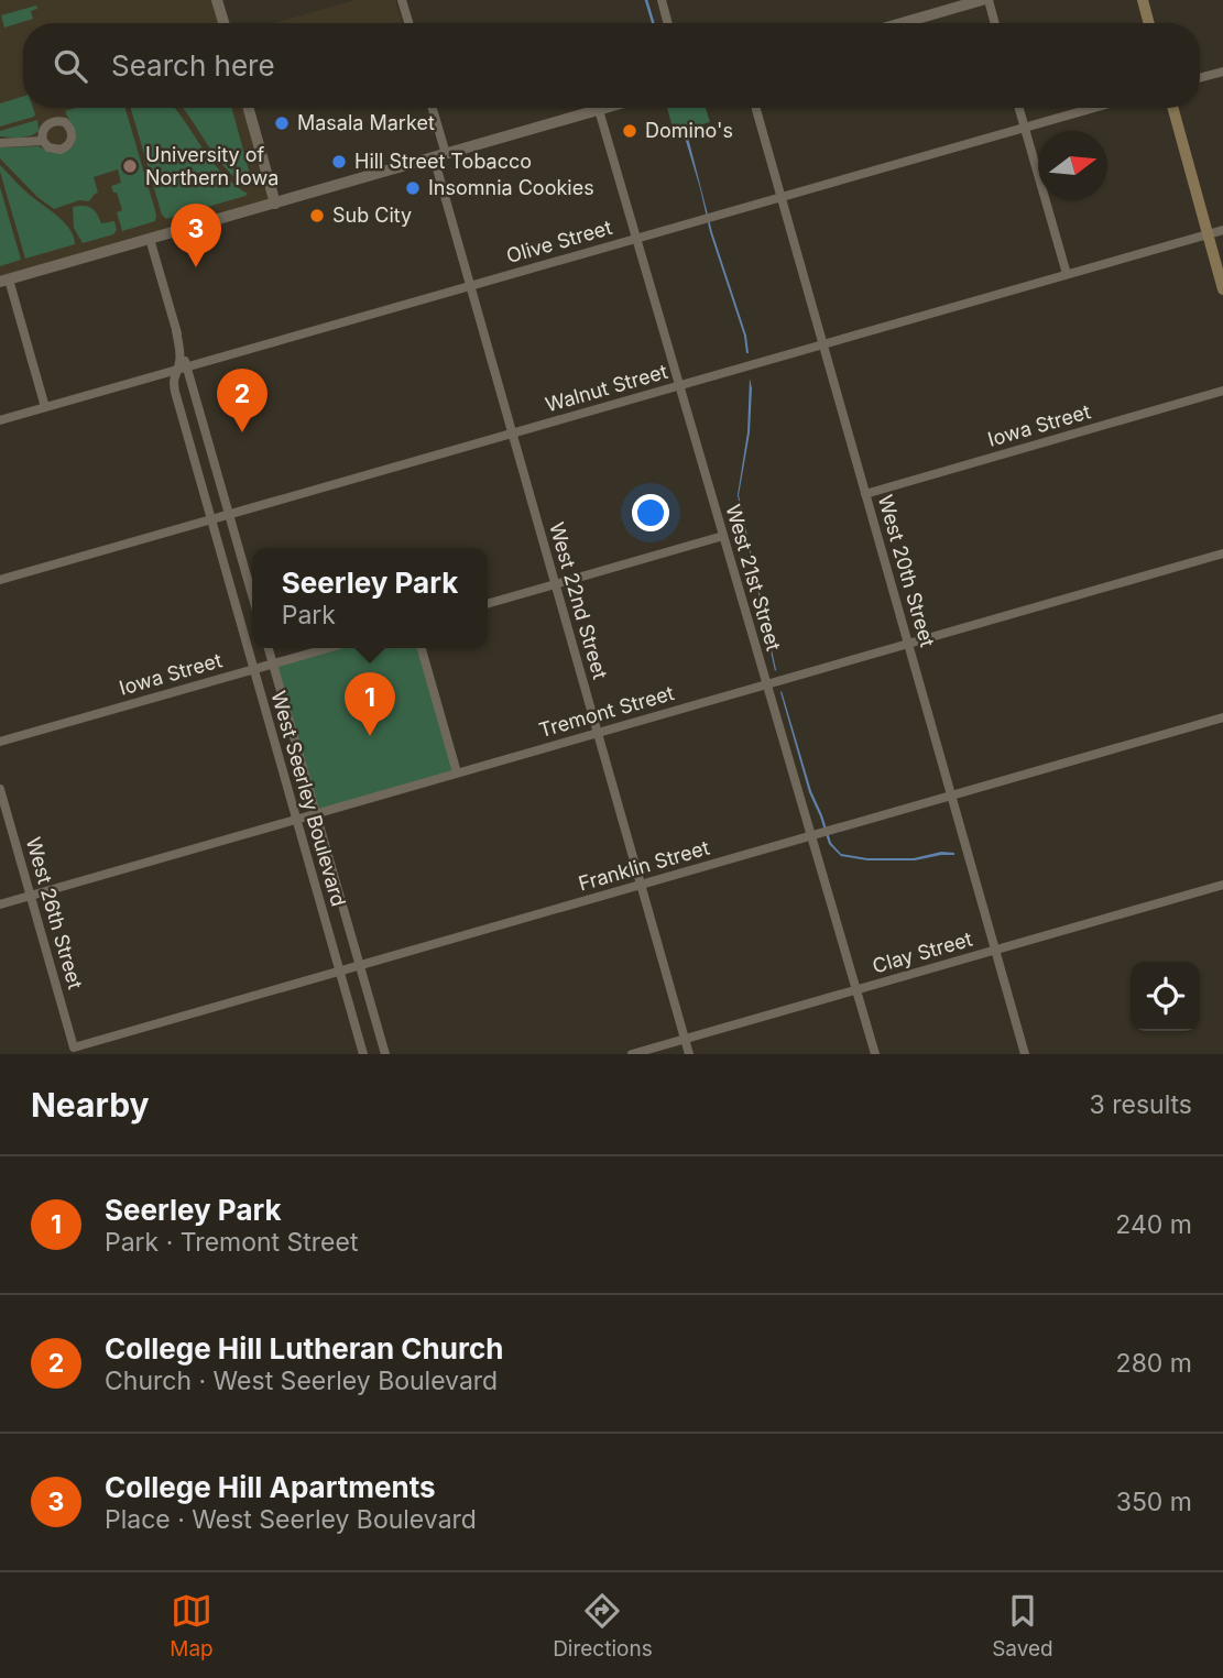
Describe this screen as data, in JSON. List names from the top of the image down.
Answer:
{
  "streets": {
    "street": [
      "Olive Street",
      "Walnut Street",
      "Iowa Street",
      "West 20th Street",
      "West 21st Street",
      "West 22nd Street",
      "Tremont Street",
      "West Seerley Boulevard",
      "Franklin Street",
      "West 26th Street",
      "Clay Street"
    ]
  },
  "crossings": [
    ["Olive Street", "West 20th Street"],
    ["Olive Street", "West 21st Street"],
    ["Olive Street", "West 22nd Street"],
    ["Olive Street", "West Seerley Boulevard"],
    ["Walnut Street", "West 20th Street"],
    ["Walnut Street", "West 21st Street"],
    ["Walnut Street", "West 22nd Street"],
    ["Walnut Street", "West Seerley Boulevard"],
    ["Iowa Street", "West 20th Street"],
    ["Iowa Street", "West Seerley Boulevard"],
    ["West 20th Street", "Tremont Street"],
    ["West 20th Street", "Franklin Street"],
    ["West 20th Street", "Clay Street"],
    ["West 21st Street", "Tremont Street"],
    ["West 21st Street", "Franklin Street"],
    ["West 21st Street", "Clay Street"],
    ["West 22nd Street", "Tremont Street"],
    ["West 22nd Street", "Franklin Street"],
    ["West 22nd Street", "Clay Street"],
    ["Tremont Street", "West Seerley Boulevard"],
    ["Tremont Street", "West 26th Street"],
    ["West Seerley Boulevard", "Franklin Street"],
    ["Franklin Street", "West 26th Street"]
  ],
  "places": [
    "Masala Market",
    "Domino's",
    "Hill Street Tobacco",
    "University of Northern Iowa",
    "Insomnia Cookies",
    "Sub City"
  ],
  "north": "right",
  "page": {
    "search": "Search here",
    "pins": ["3", "2", "1"],
    "popup": ["Seerley Park", "Park"],
    "heading": ["Nearby", "3 results"],
    "list": [
      {
        "mark": "1",
        "name": "Seerley Park",
        "note": "Park · Tremont Street",
        "value": "240 m"
      },
      {
        "mark": "2",
        "name": "College Hill Lutheran Church",
        "note": "Church · West Seerley Boulevard",
        "value": "280 m"
      },
      {
        "mark": "3",
        "name": "College Hill Apartments",
        "note": "Place · West Seerley Boulevard",
        "value": "350 m"
      }
    ],
    "nav": ["Map", "Directions", "Saved"]
  }
}
